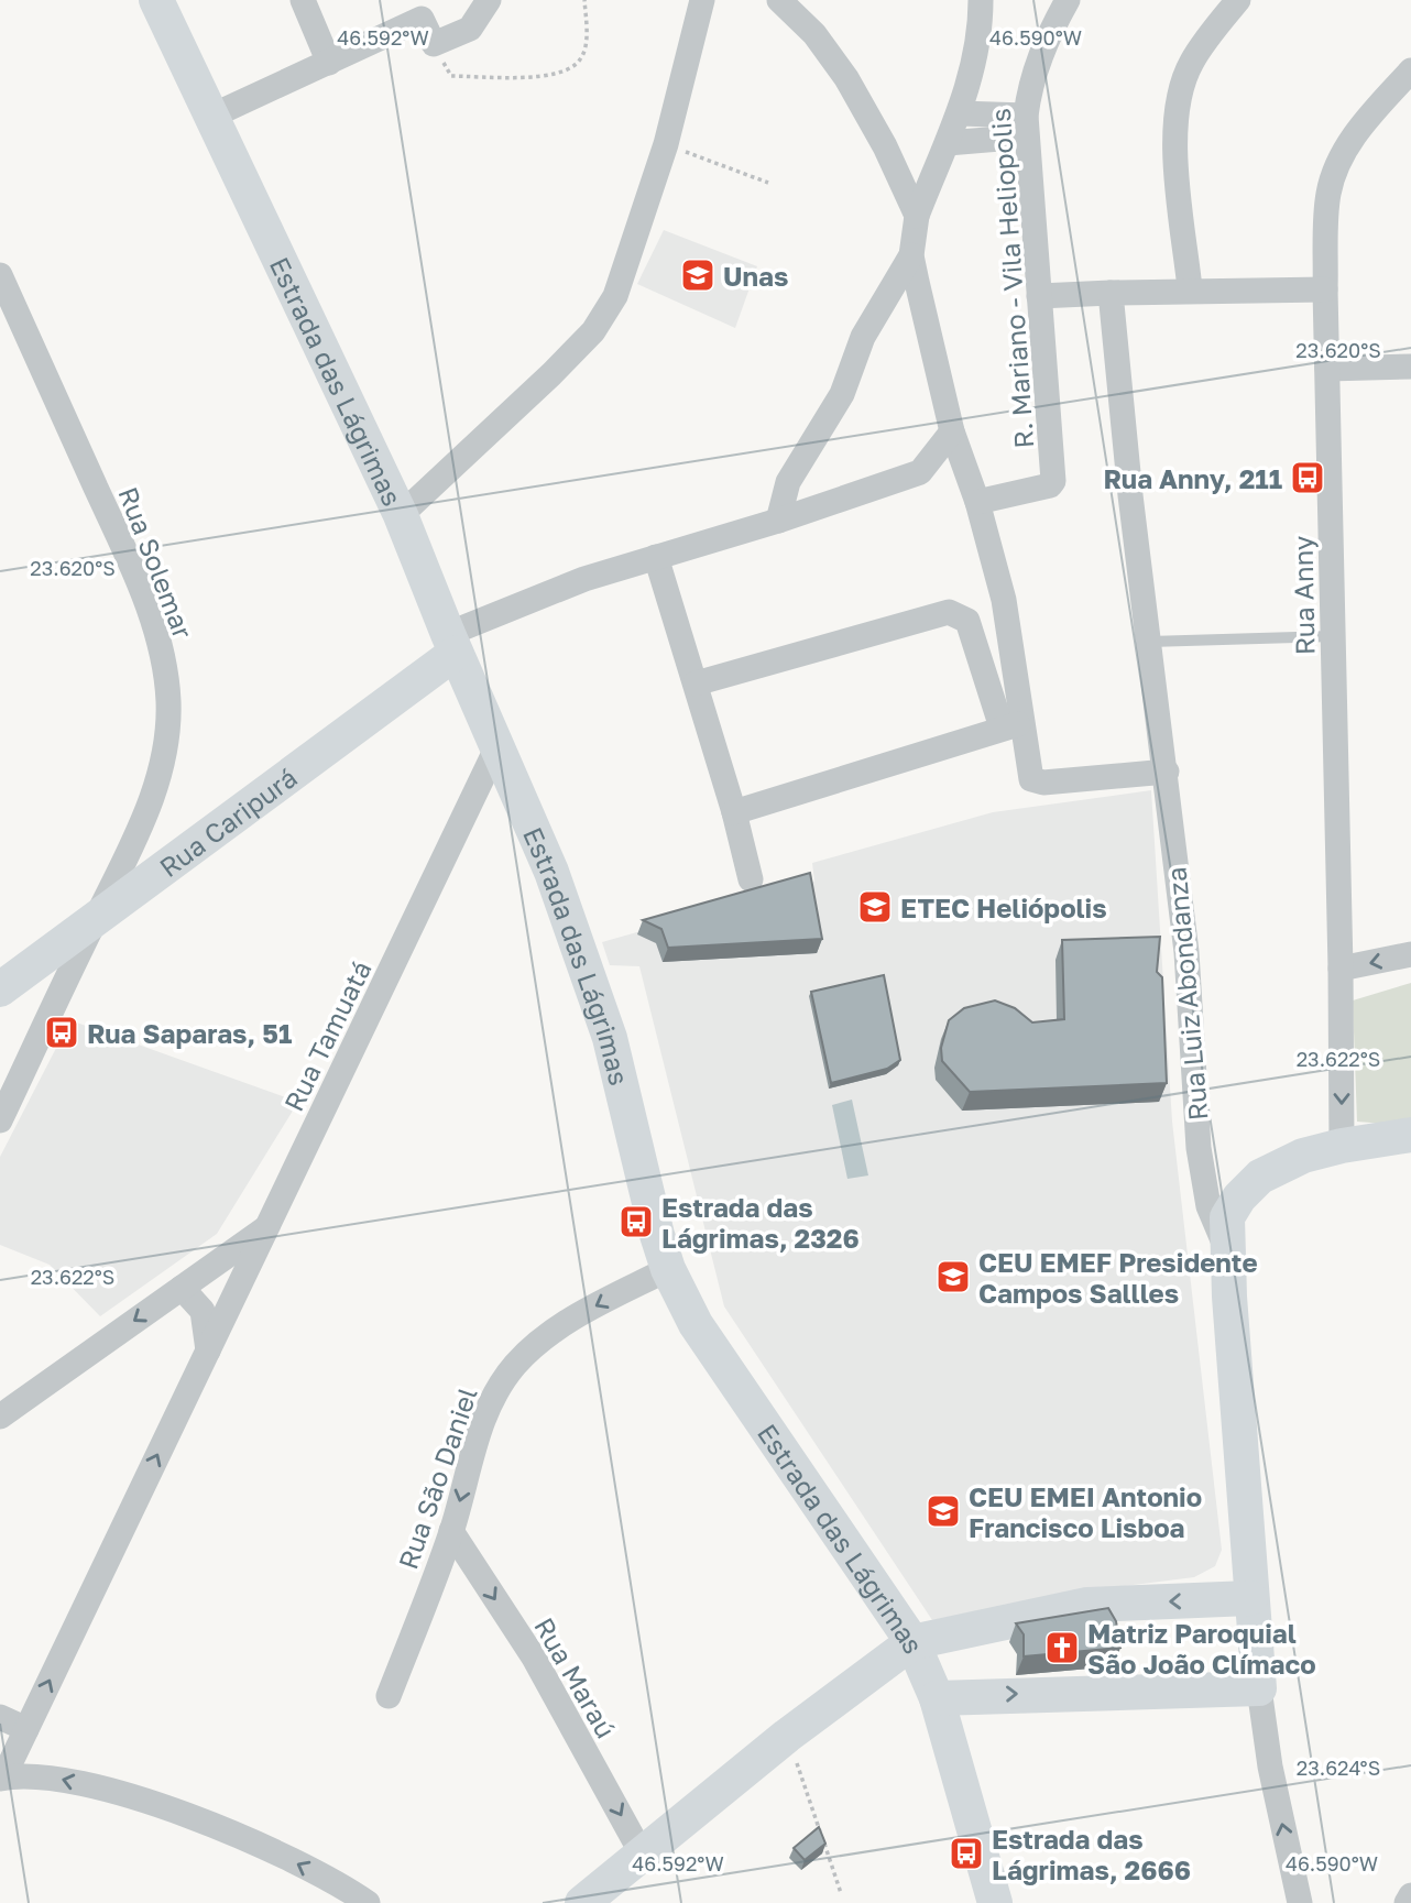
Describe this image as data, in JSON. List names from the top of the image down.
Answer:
{
  "streets": {
    "street": [
      "R. Mariano - Vila Heliopolis",
      "Estrada das Lágrimas",
      "Rua Solemar",
      "Rua Anny",
      "Rua Caripurá",
      "Rua Luiz Abondanza",
      "Rua Tamuatá",
      "Rua São Daniel",
      "Rua Maraú"
    ]
  },
  "crossings": [
    ["Estrada das Lágrimas", "Rua Caripurá"],
    ["Estrada das Lágrimas", "Rua Tamuatá"],
    ["Estrada das Lágrimas", "Rua São Daniel"],
    ["Rua Solemar", "Rua Caripurá"],
    ["Rua São Daniel", "Rua Maraú"]
  ],
  "one_way": ["Rua Tamuatá", "Rua São Daniel", "Rua Maraú"],
  "places": {
    "school or university": [
      "Unas",
      "ETEC Heliópolis",
      "CEU EMEF Presidente Campos Sallles",
      "CEU EMEI Antonio Francisco Lisboa"
    ],
    "bus stop": [
      "Rua Anny, 211",
      "Rua Saparas, 51",
      "Estrada das Lágrimas, 2326",
      "Estrada das Lágrimas, 2666"
    ],
    "church": ["Matriz Paroquial São João Clímaco"]
  },
  "coordinates": [
    "46.592°W",
    "46.590°W",
    "23.620°S",
    "23.622°S",
    "23.624°S"
  ]
}
